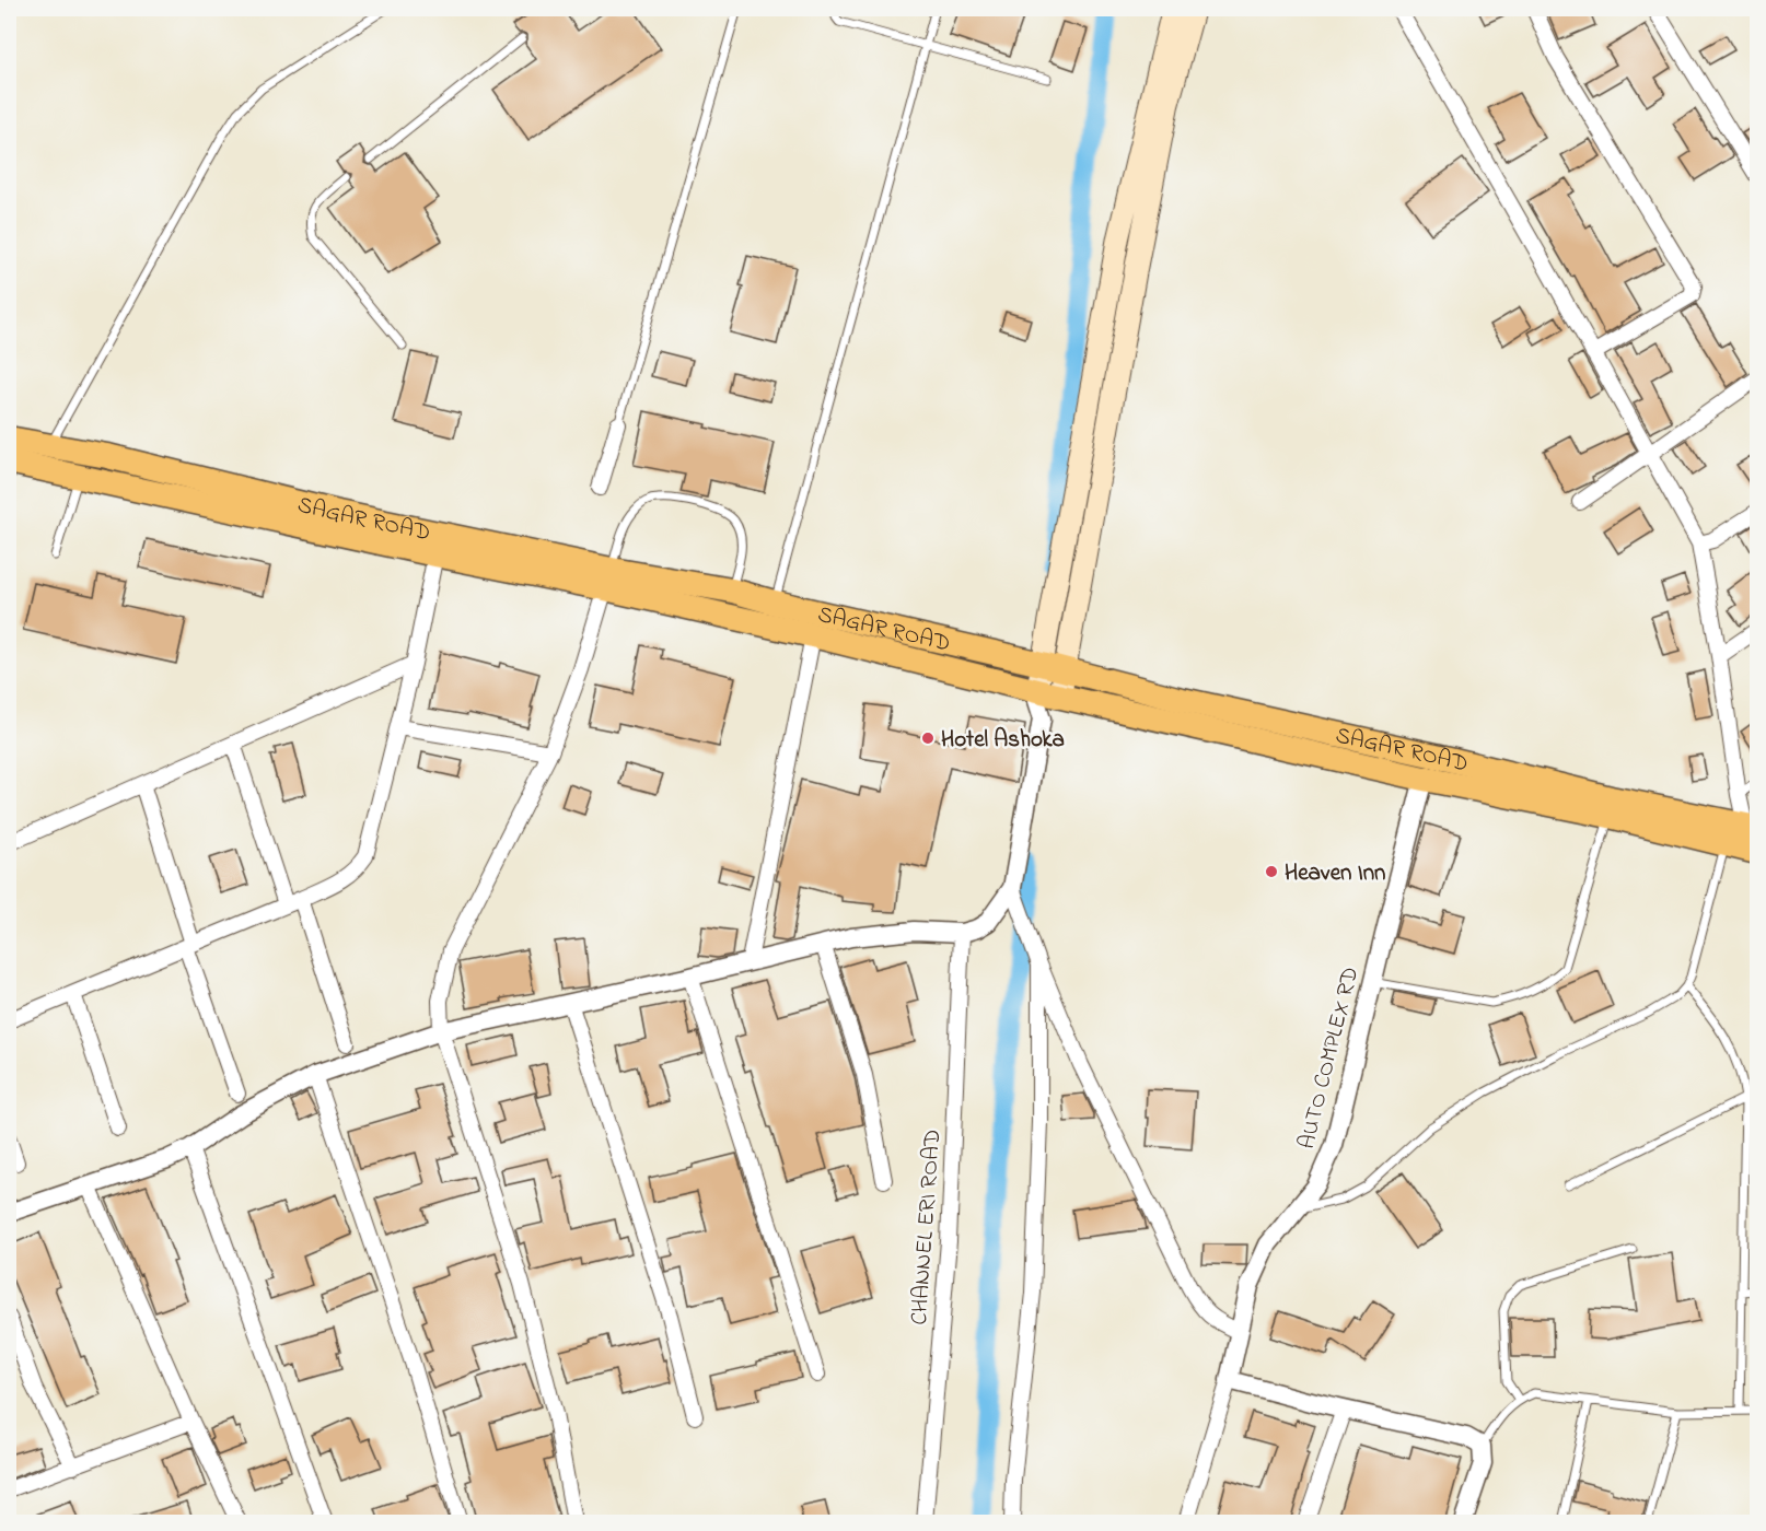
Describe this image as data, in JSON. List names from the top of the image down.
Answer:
{
  "streets": {
    "highway": ["SAGAR ROAD"],
    "street": ["AUTO COMPLEX RD", "CHANNEL ERI ROAD"]
  },
  "crossings": [
    ["SAGAR ROAD", "AUTO COMPLEX RD"]
  ],
  "places": ["Hotel Ashoka", "Heaven Inn"]
}
